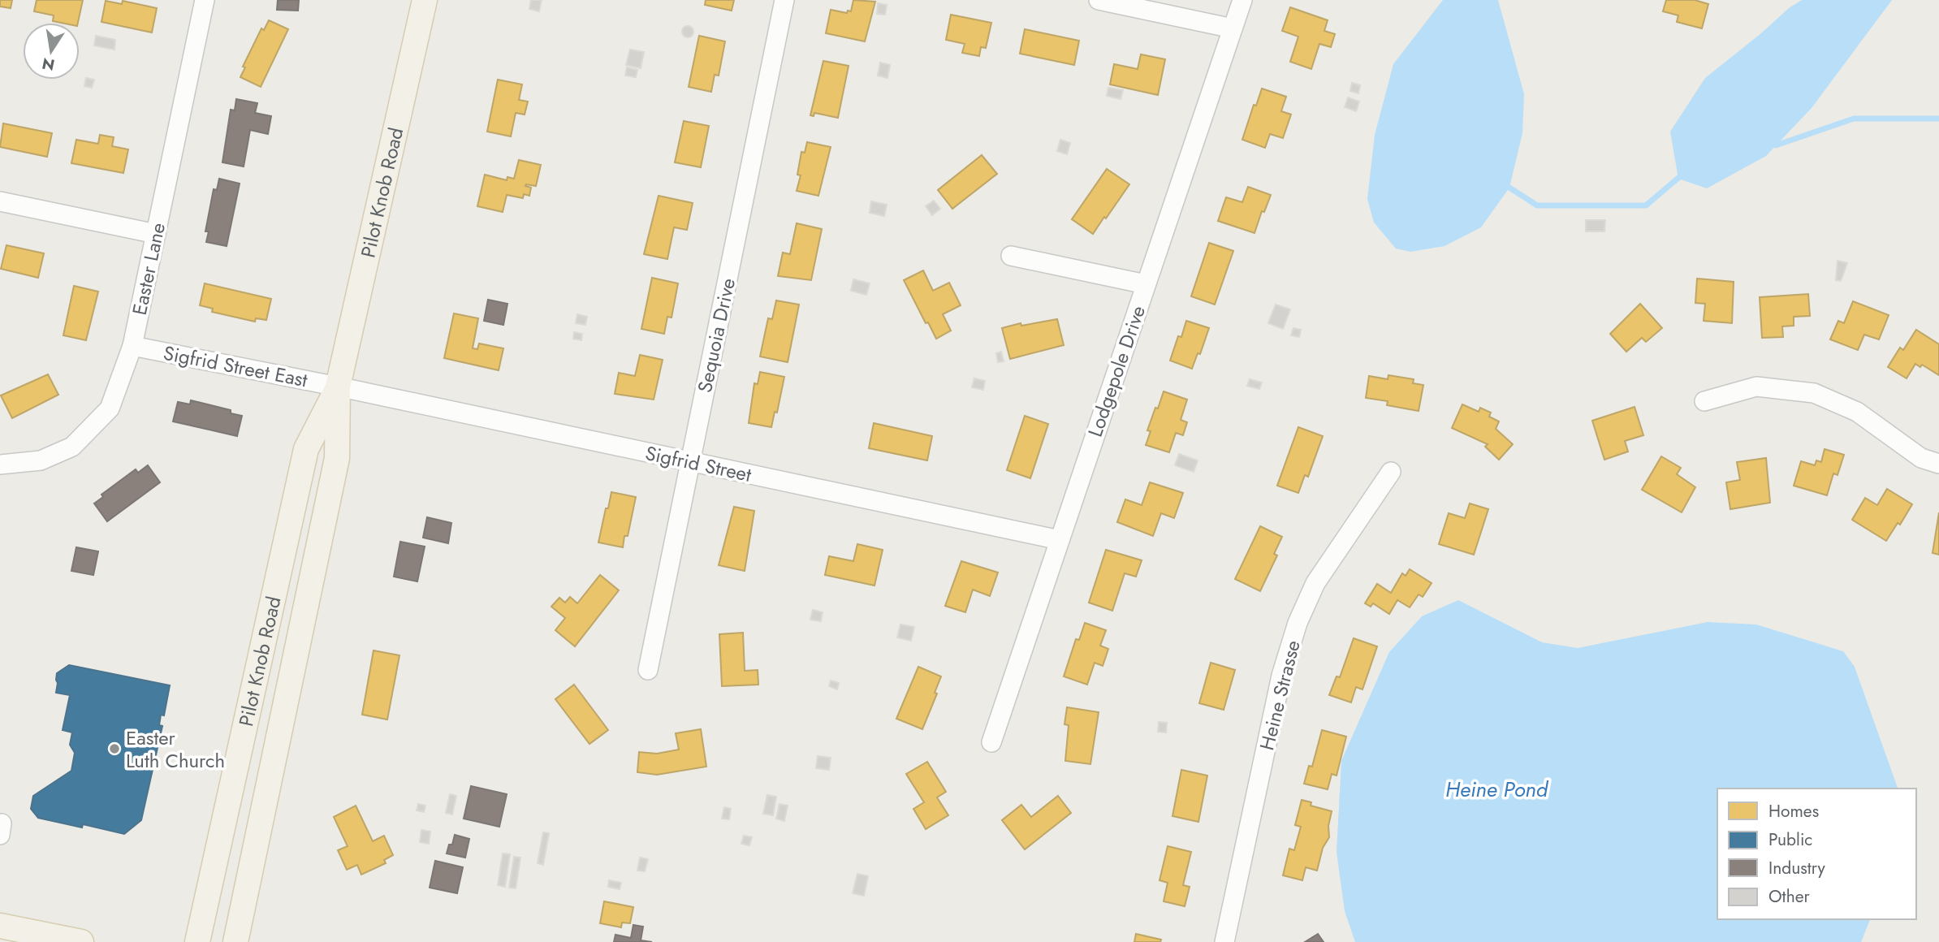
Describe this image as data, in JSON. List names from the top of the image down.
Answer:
{
  "streets": {
    "main road": ["Pilot Knob Road"],
    "street": [
      "Easter Lane",
      "Sequoia Drive",
      "Sigfrid Street East",
      "Lodgepole Drive",
      "Sigfrid Street",
      "Heine Strasse"
    ]
  },
  "crossings": [
    ["Pilot Knob Road", "Sigfrid Street East"],
    ["Pilot Knob Road", "Sigfrid Street"],
    ["Easter Lane", "Sigfrid Street East"],
    ["Sequoia Drive", "Sigfrid Street"],
    ["Sigfrid Street East", "Sigfrid Street"],
    ["Lodgepole Drive", "Sigfrid Street"]
  ],
  "water": ["Heine Pond"],
  "places": ["Easter Luth Church"],
  "legend": [
    "Homes",
    "Public",
    "Industry",
    "Other"
  ],
  "north": "bottom"
}
